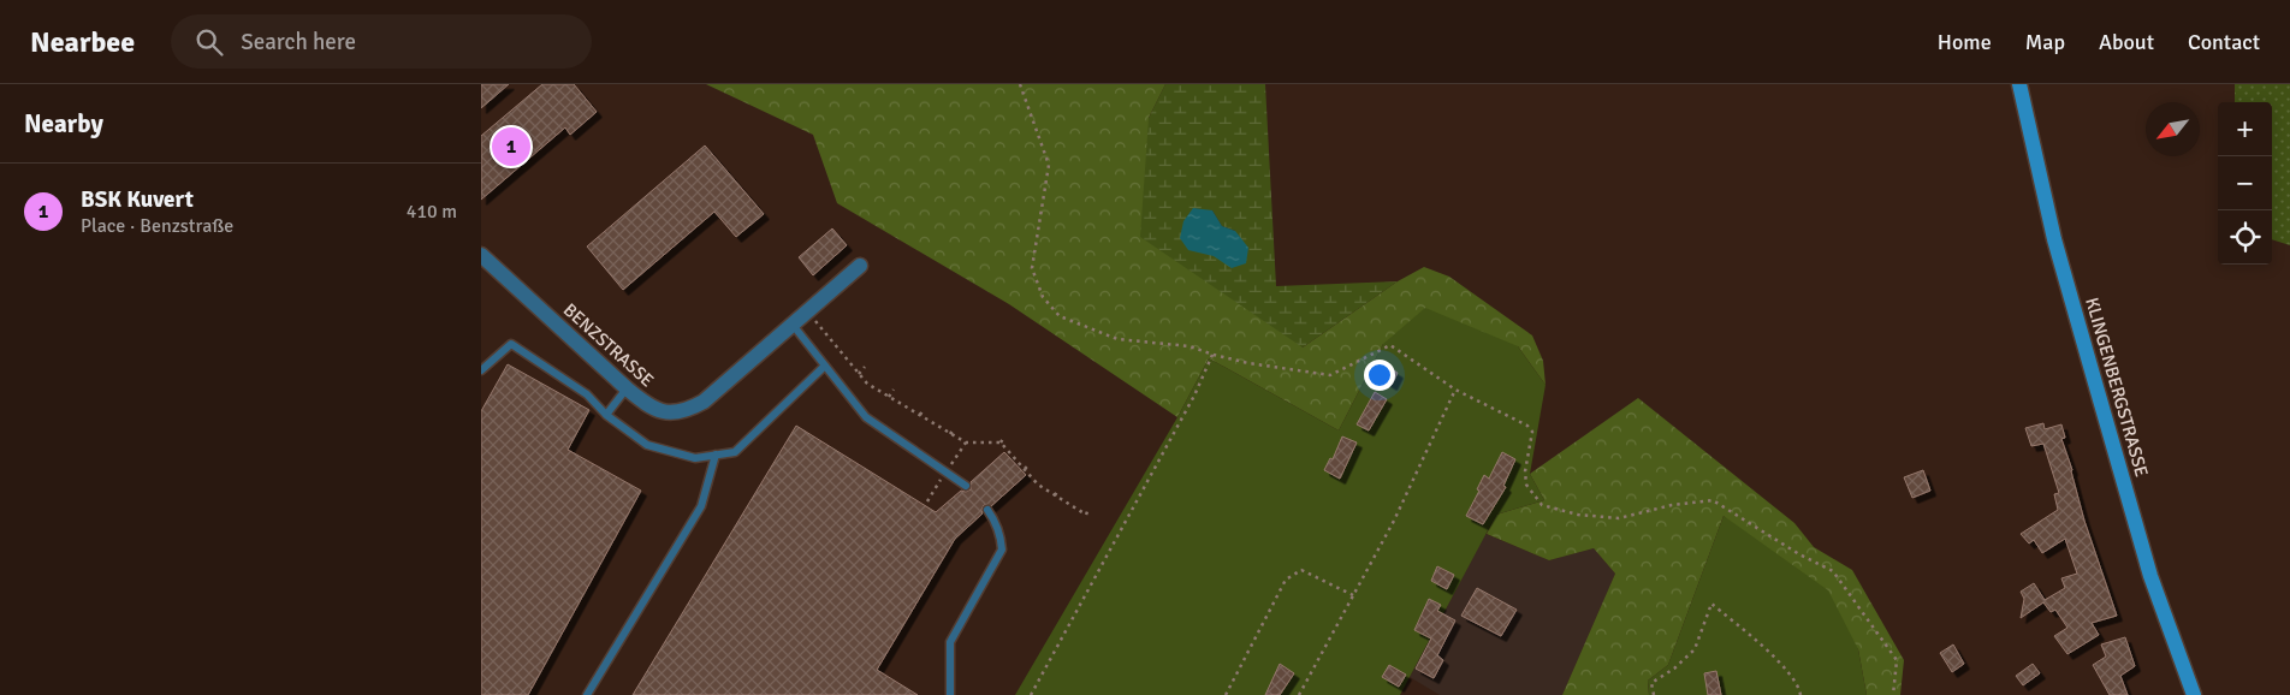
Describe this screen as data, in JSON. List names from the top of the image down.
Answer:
{
  "streets": {
    "street": ["BENZSTRASSE", "KLINGENBERGSTRASSE"]
  },
  "north": "bottom left",
  "page": {
    "header": "Nearbee",
    "search": "Search here",
    "nav": [
      "Home",
      "Map",
      "About",
      "Contact"
    ],
    "heading": "Nearby",
    "map_buttons": ["+", "−"],
    "pins": "1",
    "list": [
      {
        "mark": "1",
        "name": "BSK Kuvert",
        "note": "Place · Benzstraße",
        "value": "410 m"
      }
    ]
  }
}
